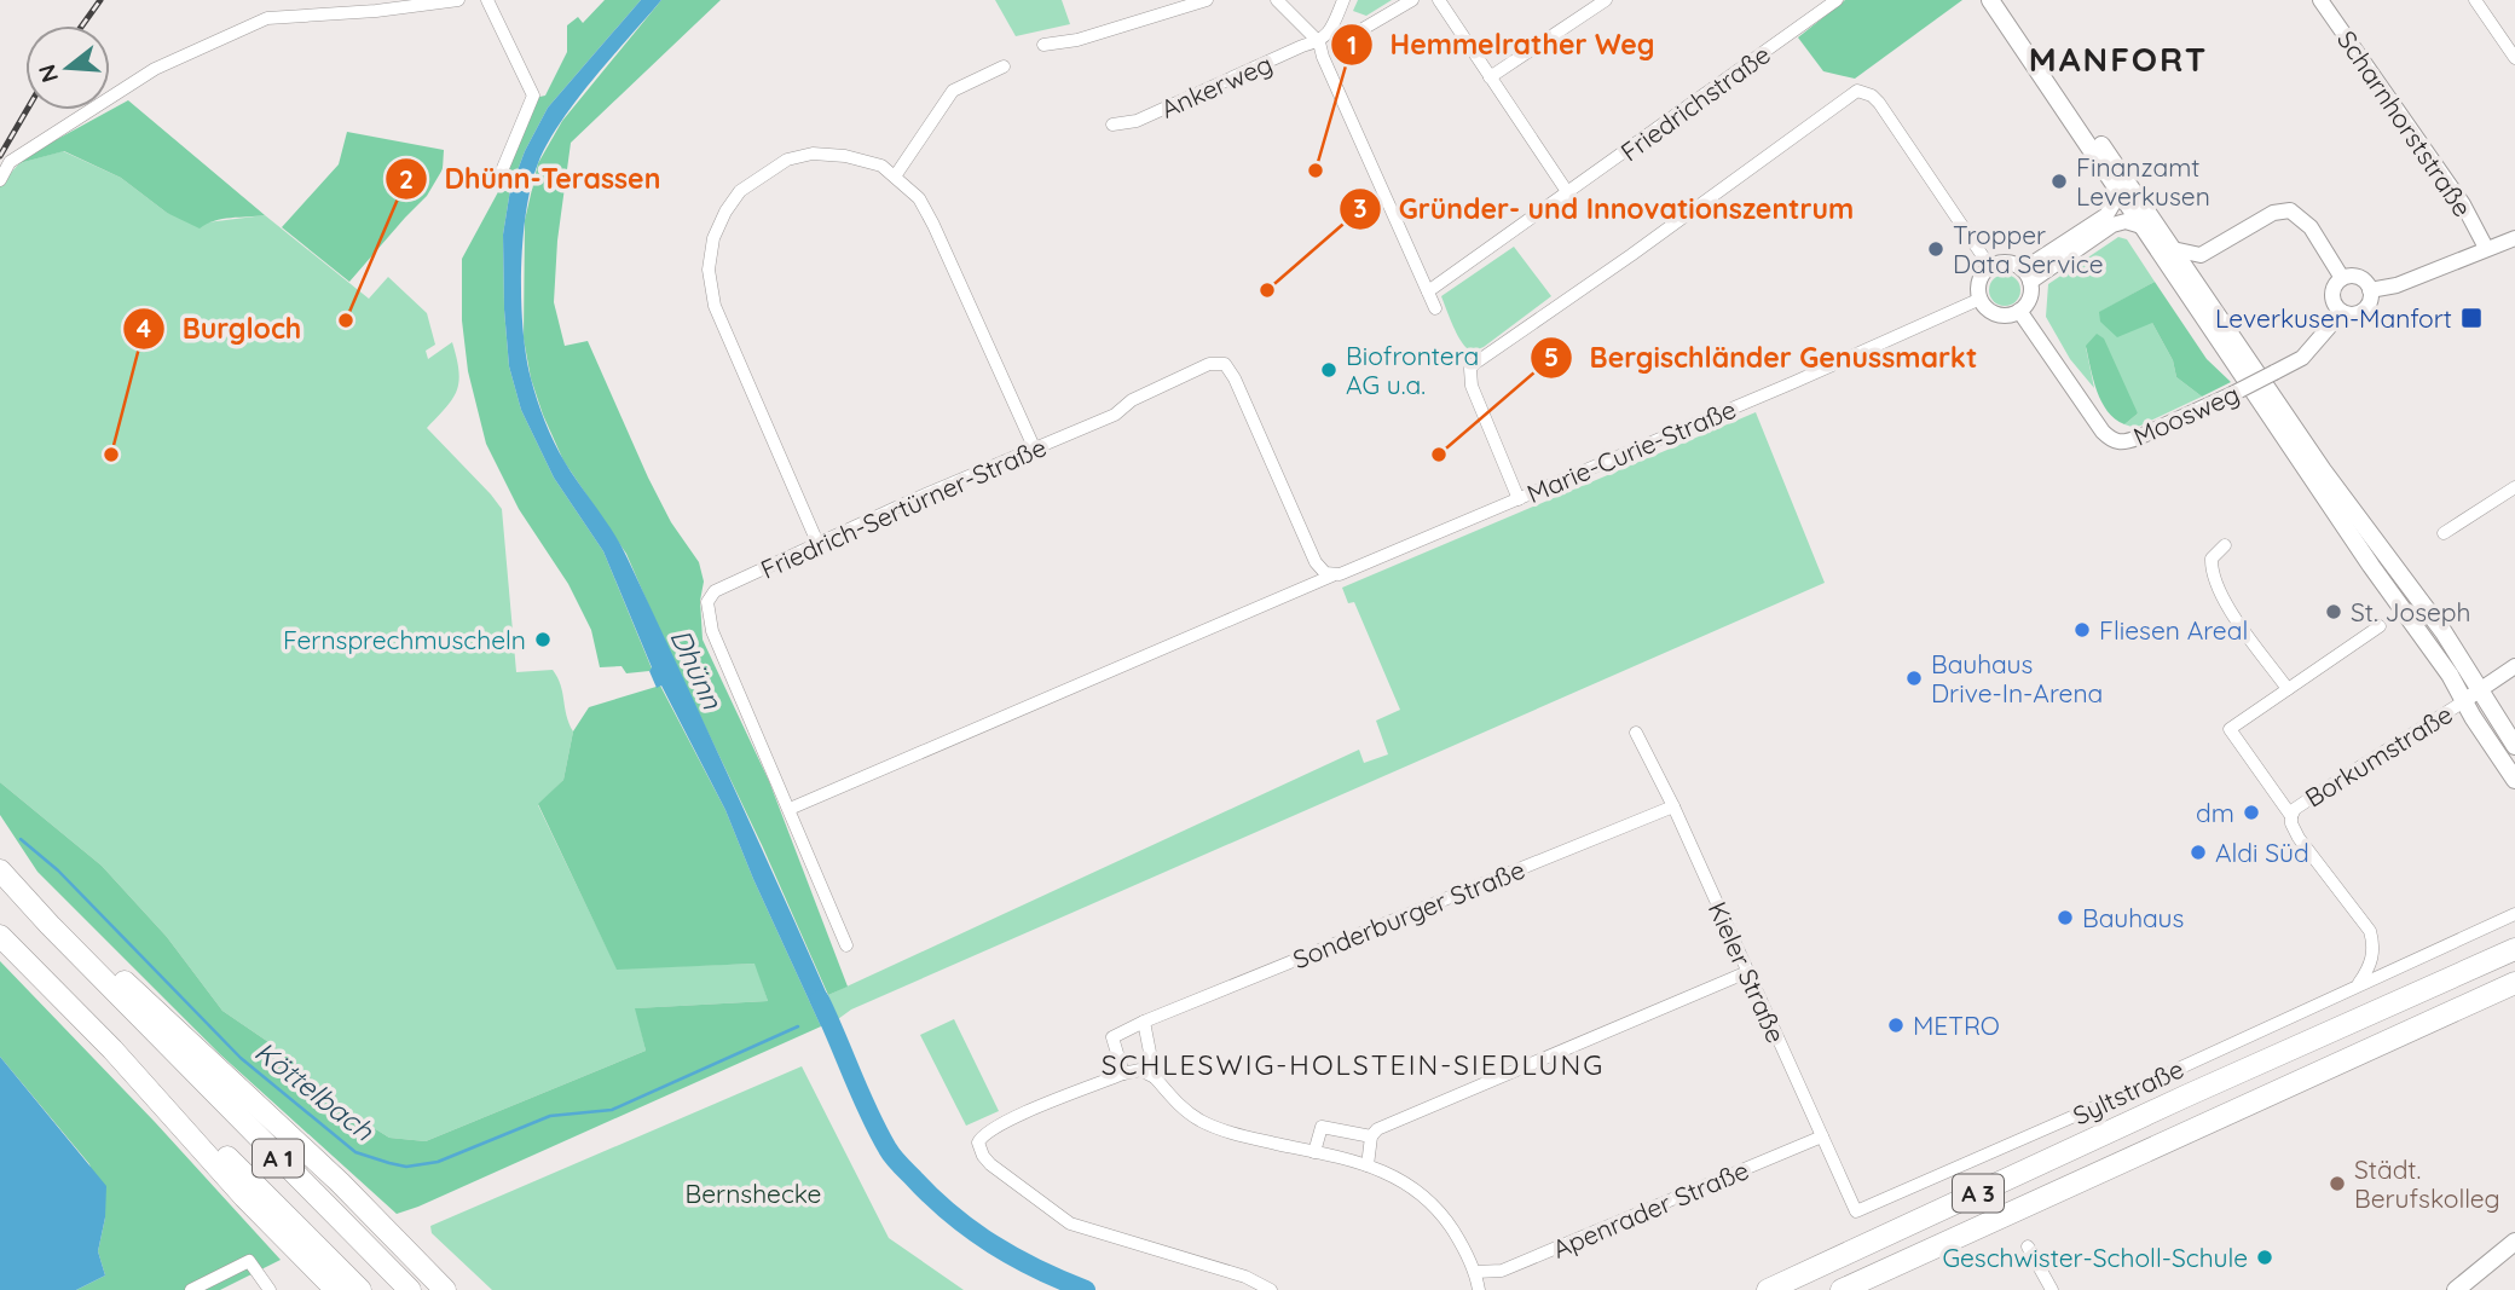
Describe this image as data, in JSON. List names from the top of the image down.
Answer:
{
  "streets": {
    "highway": ["A 1", "A 3"],
    "street": [
      "Ankerweg",
      "Friedrichstraße",
      "Scharnhorststraße",
      "Moosweg",
      "Marie-Curie-Straße",
      "Friedrich-Sertürner-Straße",
      "Borkumstraße",
      "Sonderburger Straße",
      "Kieler Straße",
      "Syltstraße",
      "Apenrader Straße"
    ]
  },
  "crossings": [
    ["Moosweg", "Marie-Curie-Straße"],
    ["Marie-Curie-Straße", "Friedrich-Sertürner-Straße"],
    ["Sonderburger Straße", "Kieler Straße"],
    ["Kieler Straße", "Syltstraße"],
    ["Kieler Straße", "Apenrader Straße"]
  ],
  "districts": ["MANFORT", "SCHLESWIG-HOLSTEIN-SIEDLUNG"],
  "water": ["Dhünn", "Köttelbach"],
  "parks": ["Bernshecke"],
  "places": {
    "other": [
      "Hemmelrather Weg",
      "Finanzamt Leverkusen",
      "Tropper Data Service",
      "Gründer- und Innovationszentrum",
      "Dhünn-Terassen",
      "Biofrontera AG u.a.",
      "Burgloch",
      "Bergischländer Genussmarkt",
      "St. Joseph",
      "Fliesen Areal",
      "Fernsprechmuscheln",
      "Bauhaus Drive-In-Arena",
      "dm",
      "Aldi Süd",
      "Bauhaus",
      "METRO",
      "Städt. Berufskolleg",
      "Geschwister-Scholl-Schule"
    ],
    "transit": ["Leverkusen-Manfort"]
  },
  "north": "left"
}
